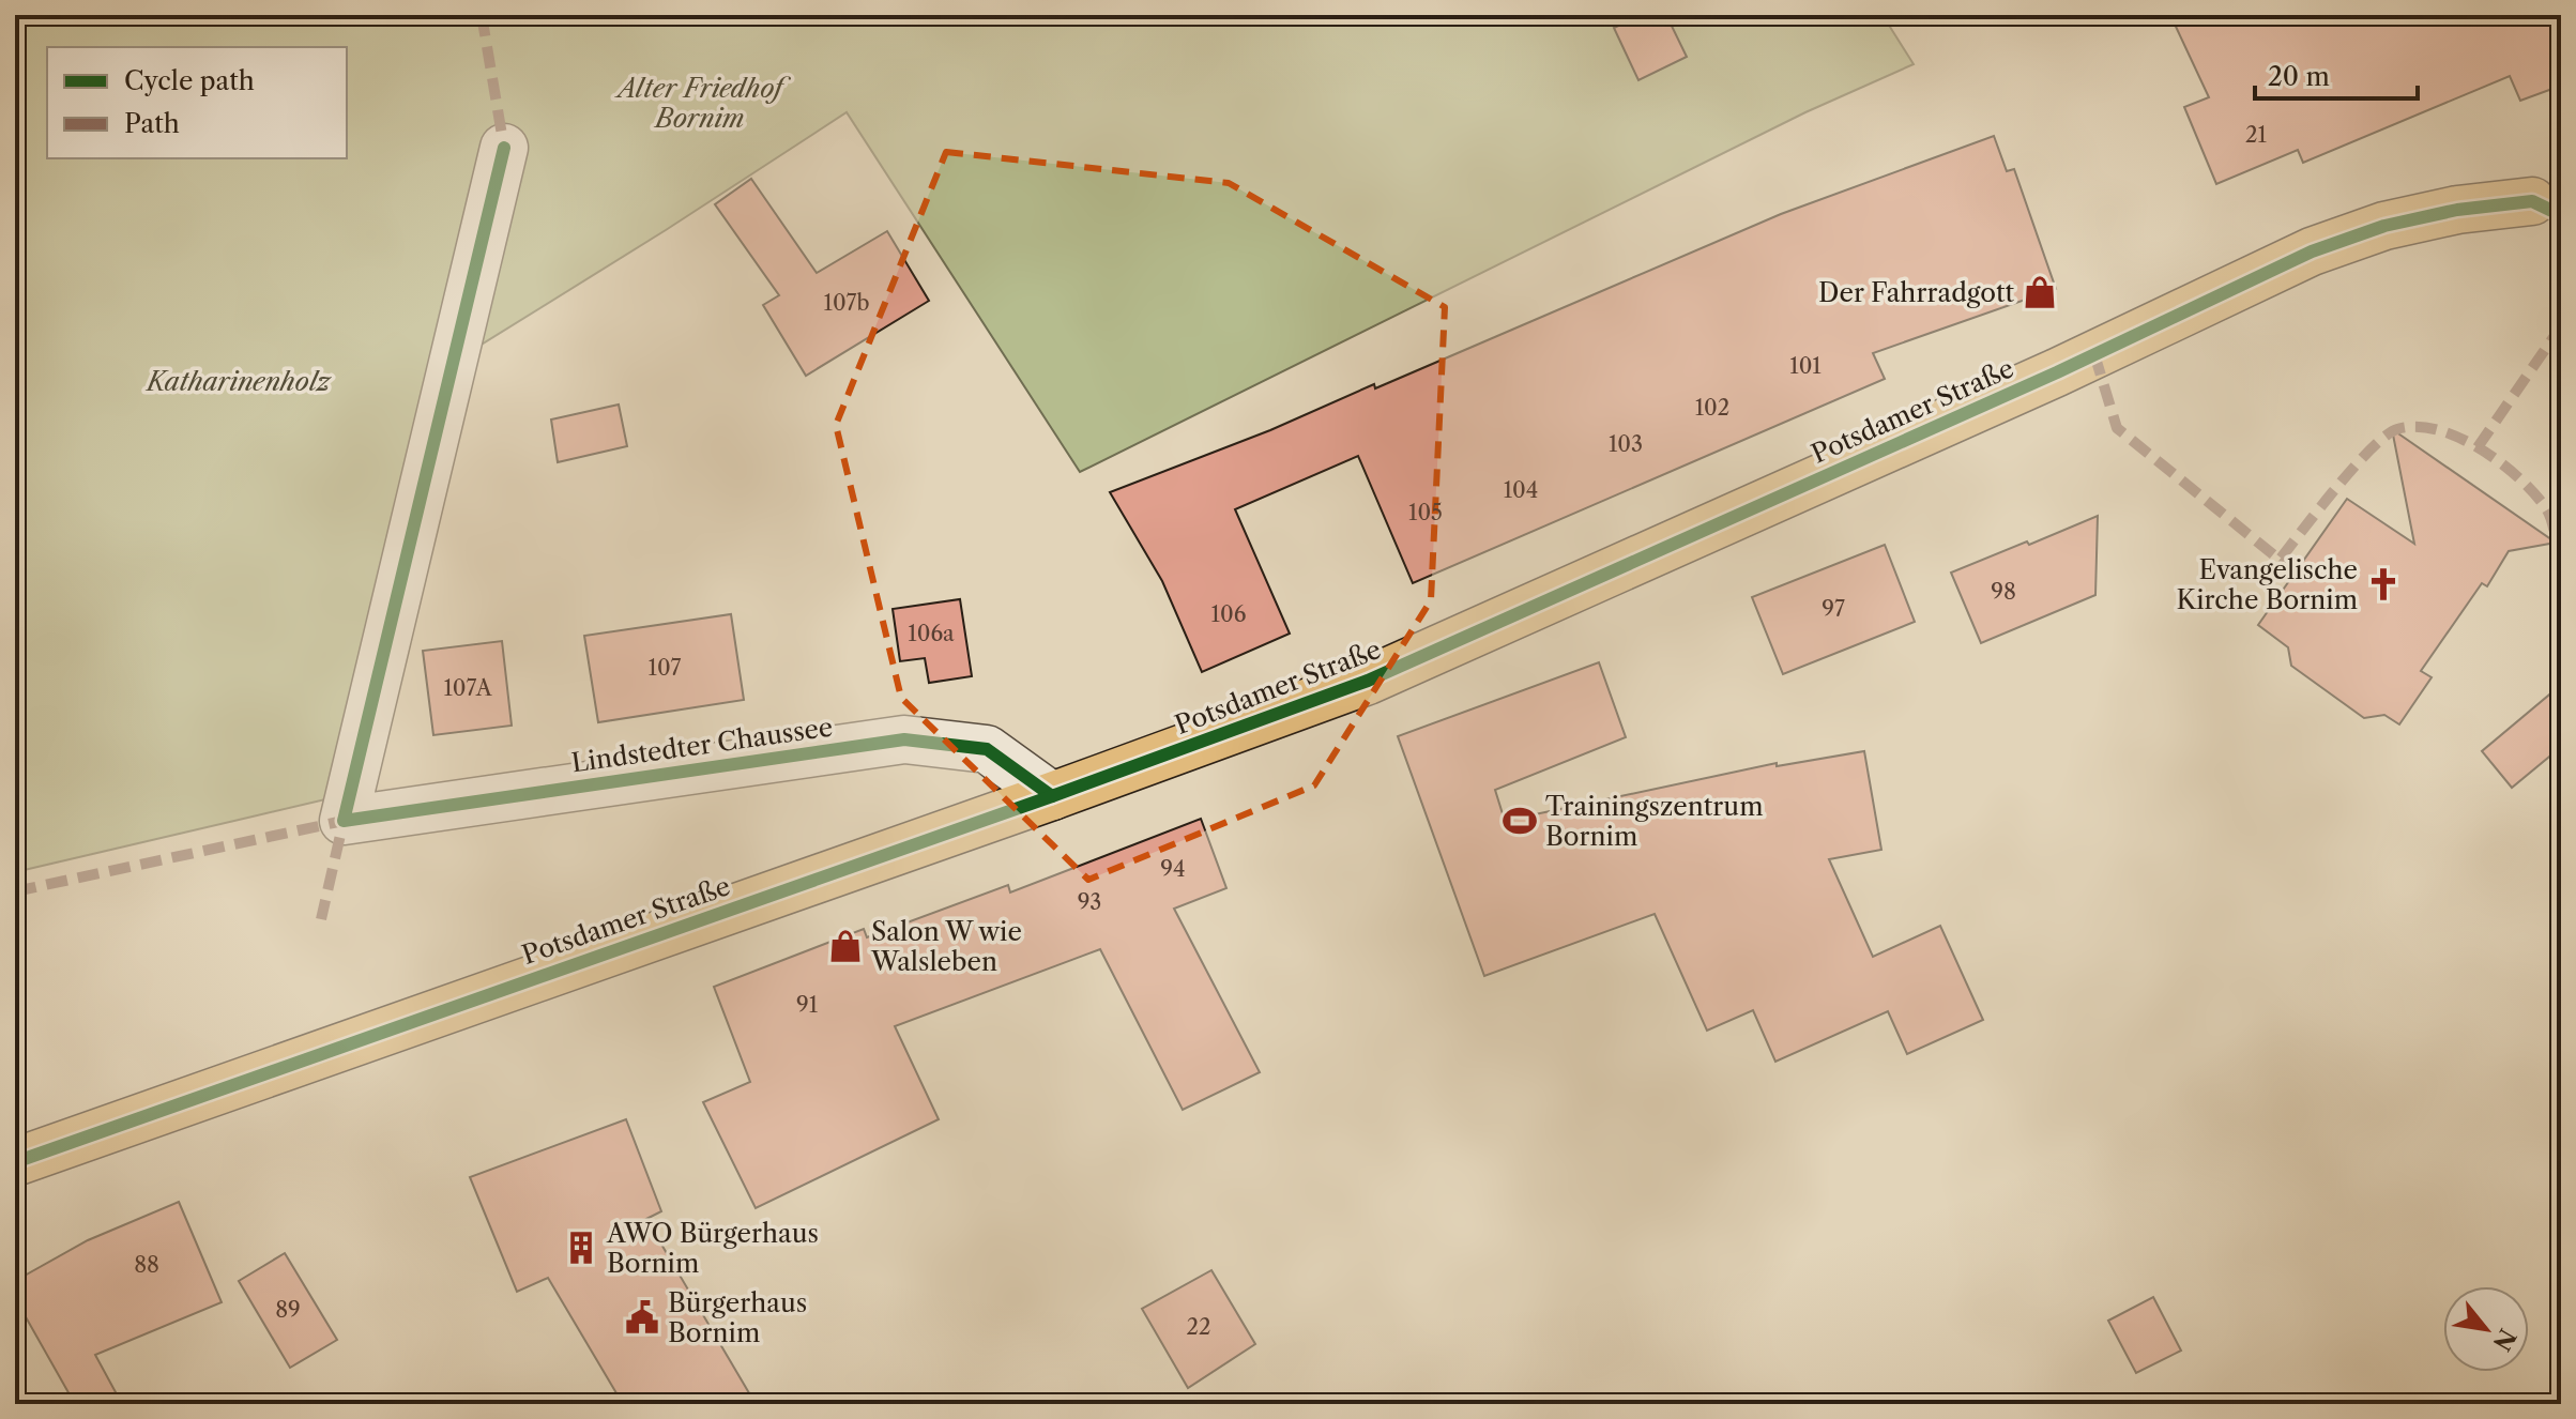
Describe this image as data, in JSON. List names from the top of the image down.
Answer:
{
  "streets": {
    "main road": ["Potsdamer Straße"],
    "street": ["Lindstedter Chaussee"]
  },
  "crossings": [
    ["Potsdamer Straße", "Lindstedter Chaussee"]
  ],
  "parks": ["Alter Friedhof Bornim", "Katharinenholz"],
  "places": {
    "shop": ["Der Fahrradgott", "Salon W wie Walsleben"],
    "church": ["Evangelische Kirche Bornim"],
    "sports": ["Trainingszentrum Bornim"],
    "building": ["AWO Bürgerhaus Bornim"],
    "public building": ["Bürgerhaus Bornim"]
  },
  "house_numbers": [
    "21",
    "107b",
    "101",
    "102",
    "103",
    "104",
    "105",
    "98",
    "97",
    "106",
    "106a",
    "107",
    "107A",
    "94",
    "93",
    "91",
    "88",
    "89",
    "22"
  ],
  "legend": ["Cycle path", "Path"],
  "scale_bar": "20 m",
  "north": "bottom right"
}
